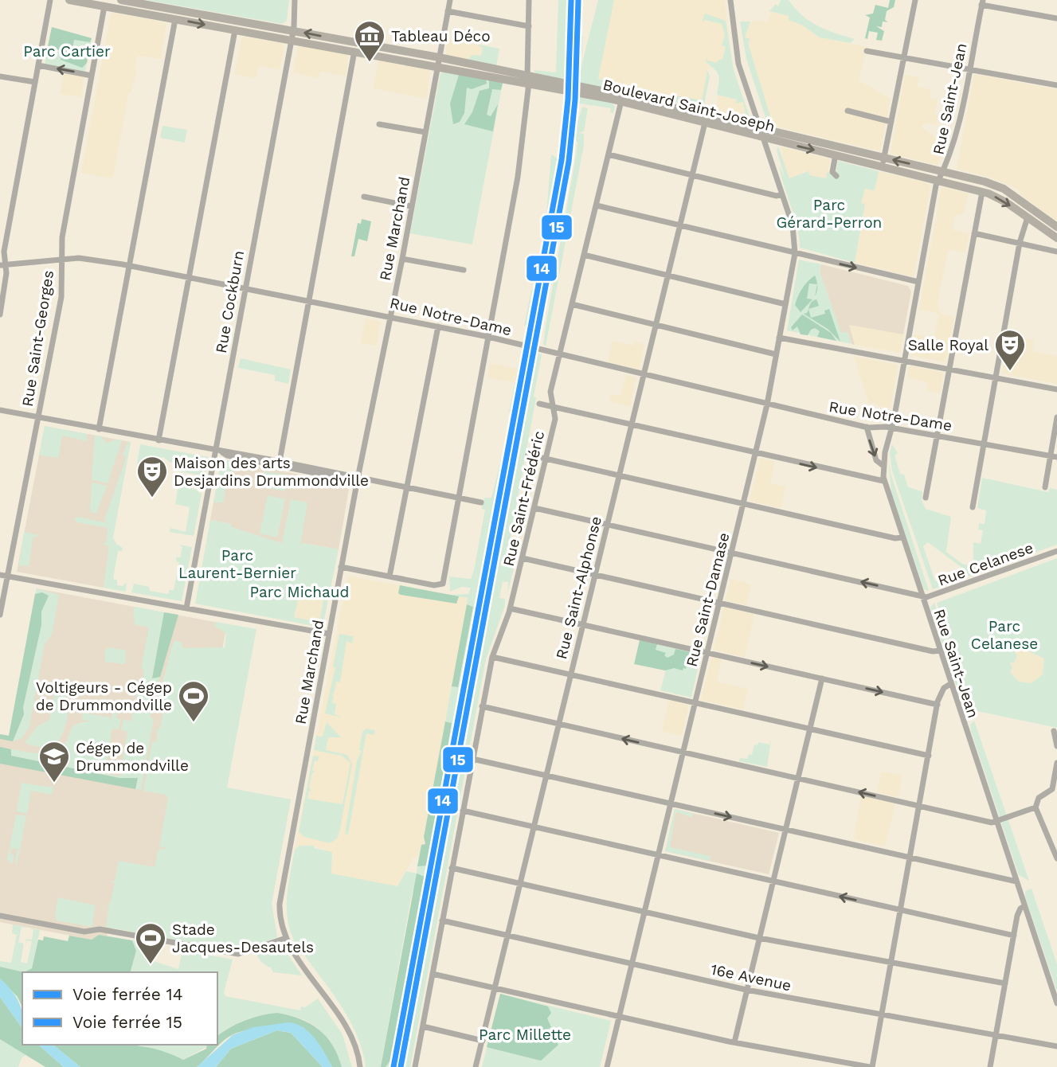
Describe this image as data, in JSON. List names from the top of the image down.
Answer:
{
  "streets": {
    "main road": ["Boulevard Saint-Joseph"],
    "street": [
      "Rue Saint-Jean",
      "Rue Marchand",
      "Rue Cockburn",
      "Rue Notre-Dame",
      "Rue Saint-Georges",
      "Rue Saint-Frédéric",
      "Rue Celanese",
      "Rue Saint-Alphonse",
      "Rue Saint-Damase",
      "16e Avenue"
    ]
  },
  "crossings": [
    ["Rue Saint-Jean", "Boulevard Saint-Joseph"],
    ["Rue Saint-Jean", "Rue Notre-Dame"],
    ["Rue Saint-Jean", "Rue Celanese"],
    ["Boulevard Saint-Joseph", "Rue Marchand"],
    ["Boulevard Saint-Joseph", "Rue Cockburn"],
    ["Boulevard Saint-Joseph", "Rue Saint-Georges"],
    ["Boulevard Saint-Joseph", "Rue Saint-Frédéric"],
    ["Boulevard Saint-Joseph", "Rue Saint-Alphonse"],
    ["Boulevard Saint-Joseph", "Rue Saint-Damase"],
    ["Rue Marchand", "Rue Notre-Dame"],
    ["Rue Cockburn", "Rue Notre-Dame"],
    ["Rue Notre-Dame", "Rue Saint-Georges"],
    ["Rue Notre-Dame", "Rue Saint-Frédéric"],
    ["Rue Notre-Dame", "Rue Saint-Alphonse"],
    ["Rue Notre-Dame", "Rue Saint-Damase"],
    ["Rue Saint-Frédéric", "16e Avenue"],
    ["Rue Saint-Alphonse", "16e Avenue"],
    ["Rue Saint-Damase", "16e Avenue"]
  ],
  "parks": [
    "Parc Cartier",
    "Parc Gérard-Perron",
    "Parc Laurent-Bernier",
    "Parc Michaud",
    "Parc Celanese",
    "Parc Millette"
  ],
  "places": {
    "museum": ["Tableau Déco"],
    "theatre": ["Salle Royal", "Maison des arts Desjardins Drummondville"],
    "sports": ["Voltigeurs - Cégep de Drummondville", "Stade Jacques-Desautels"],
    "school or university": ["Cégep de Drummondville"]
  },
  "lines": ["rail line 14", "rail line 15"],
  "legend": ["Voie ferrée 14", "Voie ferrée 15"]
}
